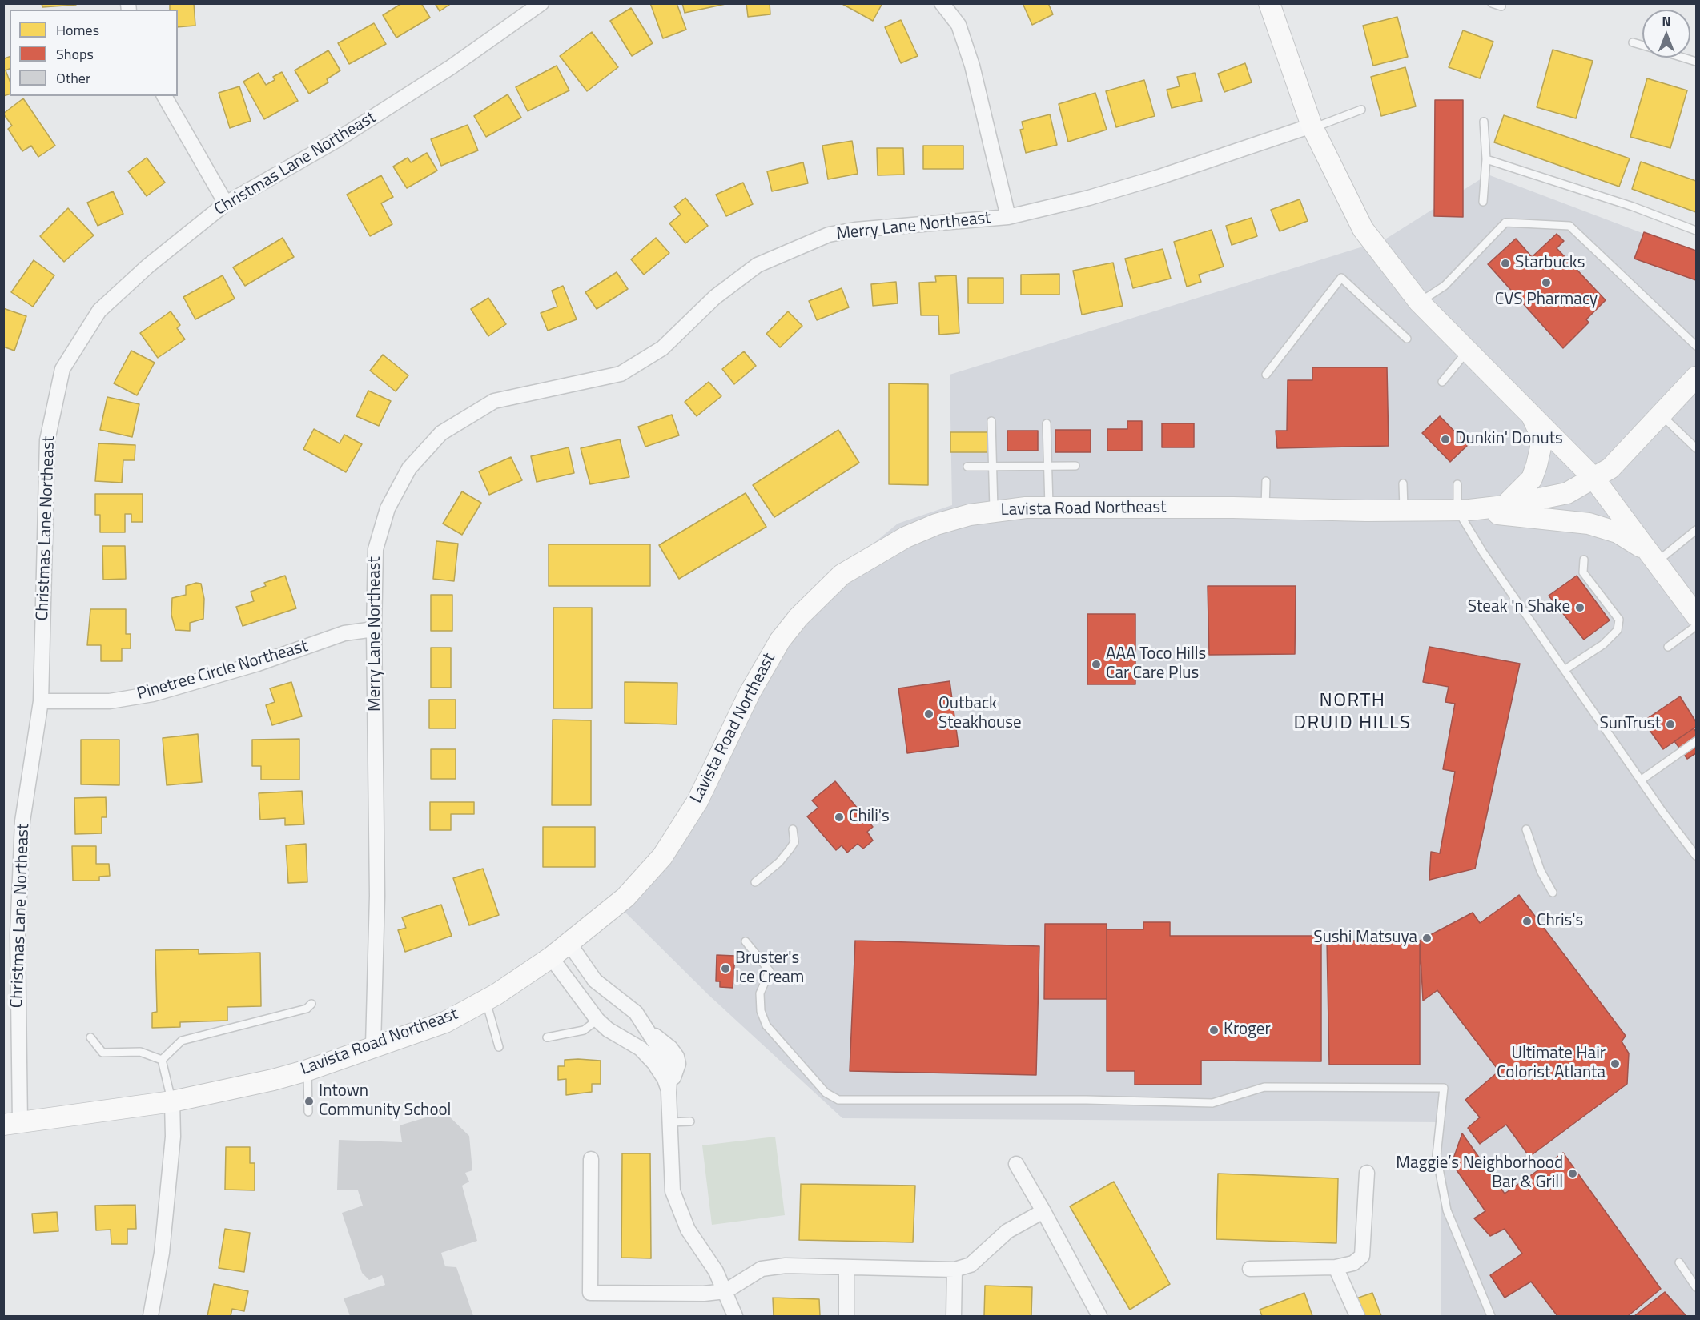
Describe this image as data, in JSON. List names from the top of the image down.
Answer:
{
  "streets": {
    "main road": ["Lavista Road Northeast"],
    "street": ["Christmas Lane Northeast", "Merry Lane Northeast", "Pinetree Circle Northeast"]
  },
  "crossings": [
    ["Christmas Lane Northeast", "Lavista Road Northeast"],
    ["Christmas Lane Northeast", "Pinetree Circle Northeast"],
    ["Merry Lane Northeast", "Lavista Road Northeast"],
    ["Merry Lane Northeast", "Pinetree Circle Northeast"]
  ],
  "districts": ["NORTH DRUID HILLS"],
  "places": [
    "Starbucks",
    "CVS Pharmacy",
    "Dunkin' Donuts",
    "Steak 'n Shake",
    "AAA Toco Hills Car Care Plus",
    "Outback Steakhouse",
    "SunTrust",
    "Chili's",
    "Chris's",
    "Sushi Matsuya",
    "Bruster's Ice Cream",
    "Kroger",
    "Ultimate Hair Colorist Atlanta",
    "Intown Community School",
    "Maggie’s Neighborhood Bar & Grill"
  ],
  "legend": ["Homes", "Shops", "Other"],
  "north": "top"
}
